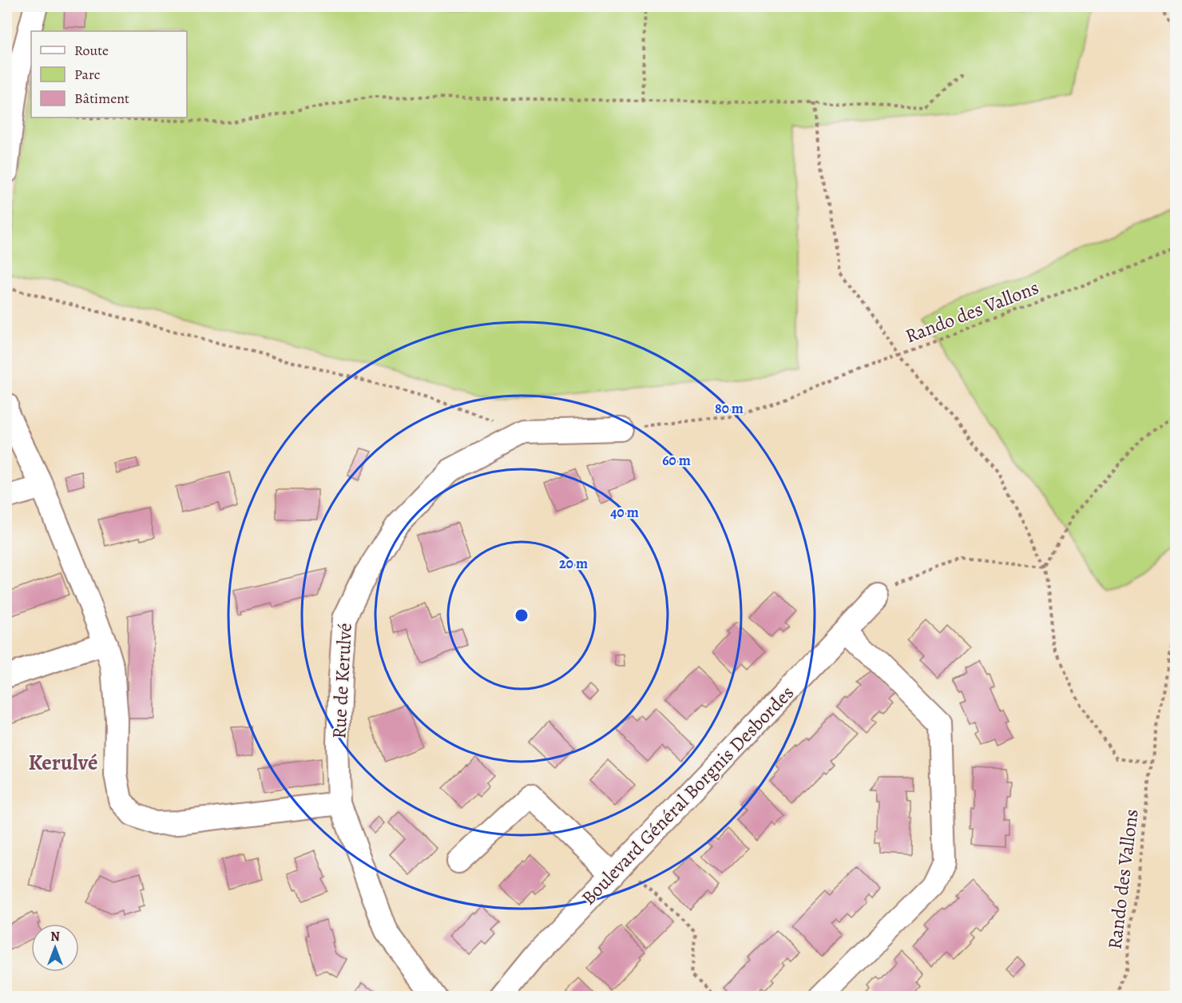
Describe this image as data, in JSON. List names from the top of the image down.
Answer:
{
  "streets": {
    "street": ["Rue de Kerulvé", "Boulevard Général Borgnis Desbordes"],
    "path": ["Rando des Vallons"]
  },
  "districts": ["Kerulvé"],
  "legend": ["Route", "Parc", "Bâtiment"],
  "north": "top",
  "rings": [
    "80 m",
    "60 m",
    "40 m",
    "20 m"
  ]
}
